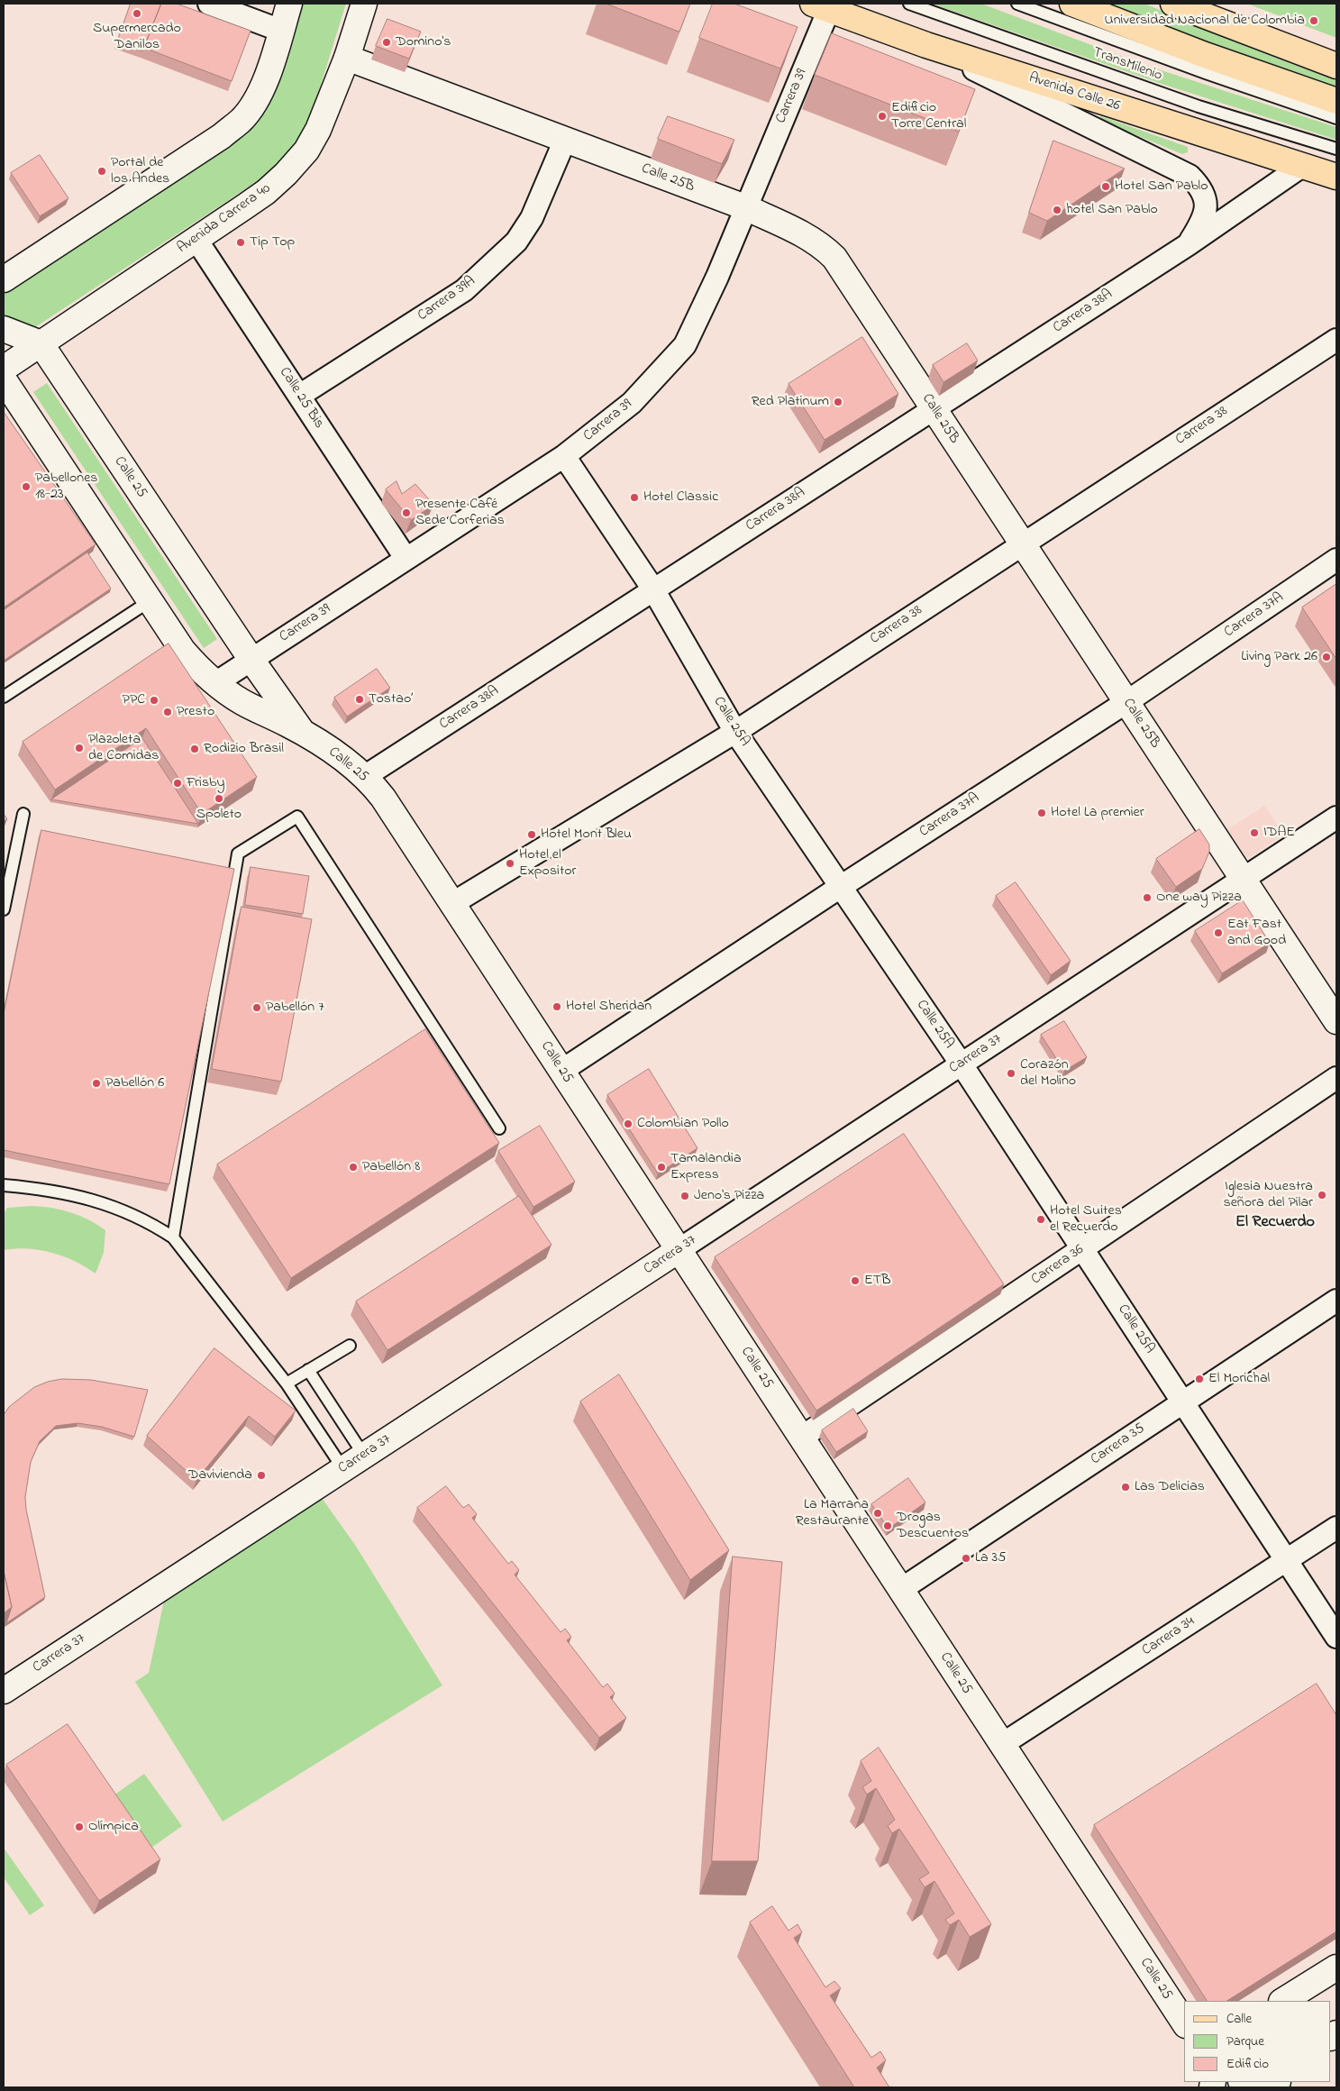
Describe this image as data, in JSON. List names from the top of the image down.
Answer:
{
  "streets": {
    "main road": ["Avenida Calle 26"],
    "street": [
      "Carrera 39",
      "Calle 25B",
      "Avenida Carrera 40",
      "Carrera 39A",
      "Carrera 38A",
      "Calle 25 Bis",
      "Carrera 38",
      "Calle 25",
      "Carrera 37A",
      "Calle 25A",
      "Carrera 37",
      "Carrera 36",
      "Carrera 35",
      "Carrera 34"
    ],
    "lane": ["TransMilenio"]
  },
  "crossings": [
    ["Avenida Calle 26", "Carrera 39"],
    ["Avenida Calle 26", "Carrera 38A"],
    ["Carrera 39", "Calle 25B"],
    ["Carrera 39", "Calle 25 Bis"],
    ["Carrera 39", "Calle 25"],
    ["Carrera 39", "Calle 25A"],
    ["Calle 25B", "Avenida Carrera 40"],
    ["Calle 25B", "Carrera 39A"],
    ["Calle 25B", "Carrera 38A"],
    ["Calle 25B", "Carrera 38"],
    ["Calle 25B", "Carrera 37A"],
    ["Calle 25B", "Carrera 37"],
    ["Avenida Carrera 40", "Calle 25 Bis"],
    ["Avenida Carrera 40", "Calle 25"],
    ["Carrera 39A", "Calle 25 Bis"],
    ["Carrera 38A", "Calle 25"],
    ["Carrera 38A", "Calle 25A"],
    ["Carrera 38", "Calle 25"],
    ["Carrera 38", "Calle 25A"],
    ["Calle 25", "Carrera 37A"],
    ["Calle 25", "Carrera 37"],
    ["Calle 25", "Carrera 36"],
    ["Calle 25", "Carrera 35"],
    ["Calle 25", "Carrera 34"],
    ["Carrera 37A", "Calle 25A"],
    ["Calle 25A", "Carrera 37"],
    ["Calle 25A", "Carrera 36"],
    ["Calle 25A", "Carrera 35"],
    ["Calle 25A", "Carrera 34"]
  ],
  "districts": ["El Recuerdo"],
  "places": [
    "Supermercado Danilos",
    "Universidad Nacional de Colombia",
    "Domino's",
    "Edificio Torre Central",
    "Portal de los Andes",
    "Hotel San Pablo",
    "hotel San Pablo",
    "Tip Top",
    "Red Platinum",
    "Pabellones 18-23",
    "Hotel Classic",
    "Presente Café Sede Corferias",
    "Living Park 26",
    "Tostao’",
    "PPC",
    "Presto",
    "Plazoleta de Comidas",
    "Rodizio Brasil",
    "Frisby",
    "Spoleto",
    "Hotel La premier",
    "IDAE",
    "Hotel Mont Bleu",
    "Hotel el Expositor",
    "One way Pizza",
    "Eat Fast and Good",
    "Hotel Sheridan",
    "Pabellón 7",
    "Corazón del Molino",
    "Pabellón 6",
    "Colombian Pollo",
    "Pabellón 8",
    "Tamalandia Express",
    "Iglesia Nuestra señora del Pilar",
    "Jeno's Pizza",
    "Hotel Suites el Recuerdo",
    "ETB",
    "El Morichal",
    "Davivienda",
    "Las Delicias",
    "La Marrana Restaurante",
    "Drogas Descuentos",
    "La 35",
    "Olímpica"
  ],
  "legend": ["Calle", "Parque", "Edificio"]
}
